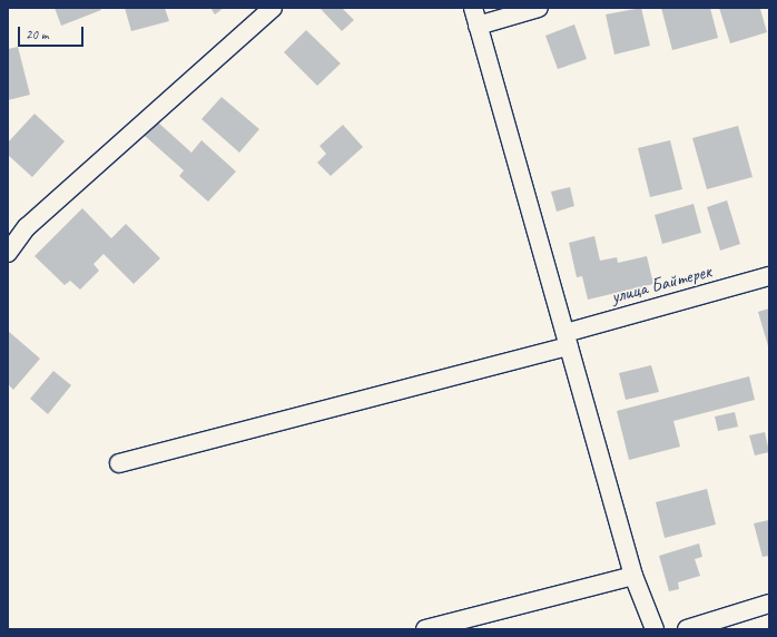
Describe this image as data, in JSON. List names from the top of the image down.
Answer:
{
  "streets": {
    "street": ["улица Байтерек"]
  },
  "scale_bar": "20 m"
}
